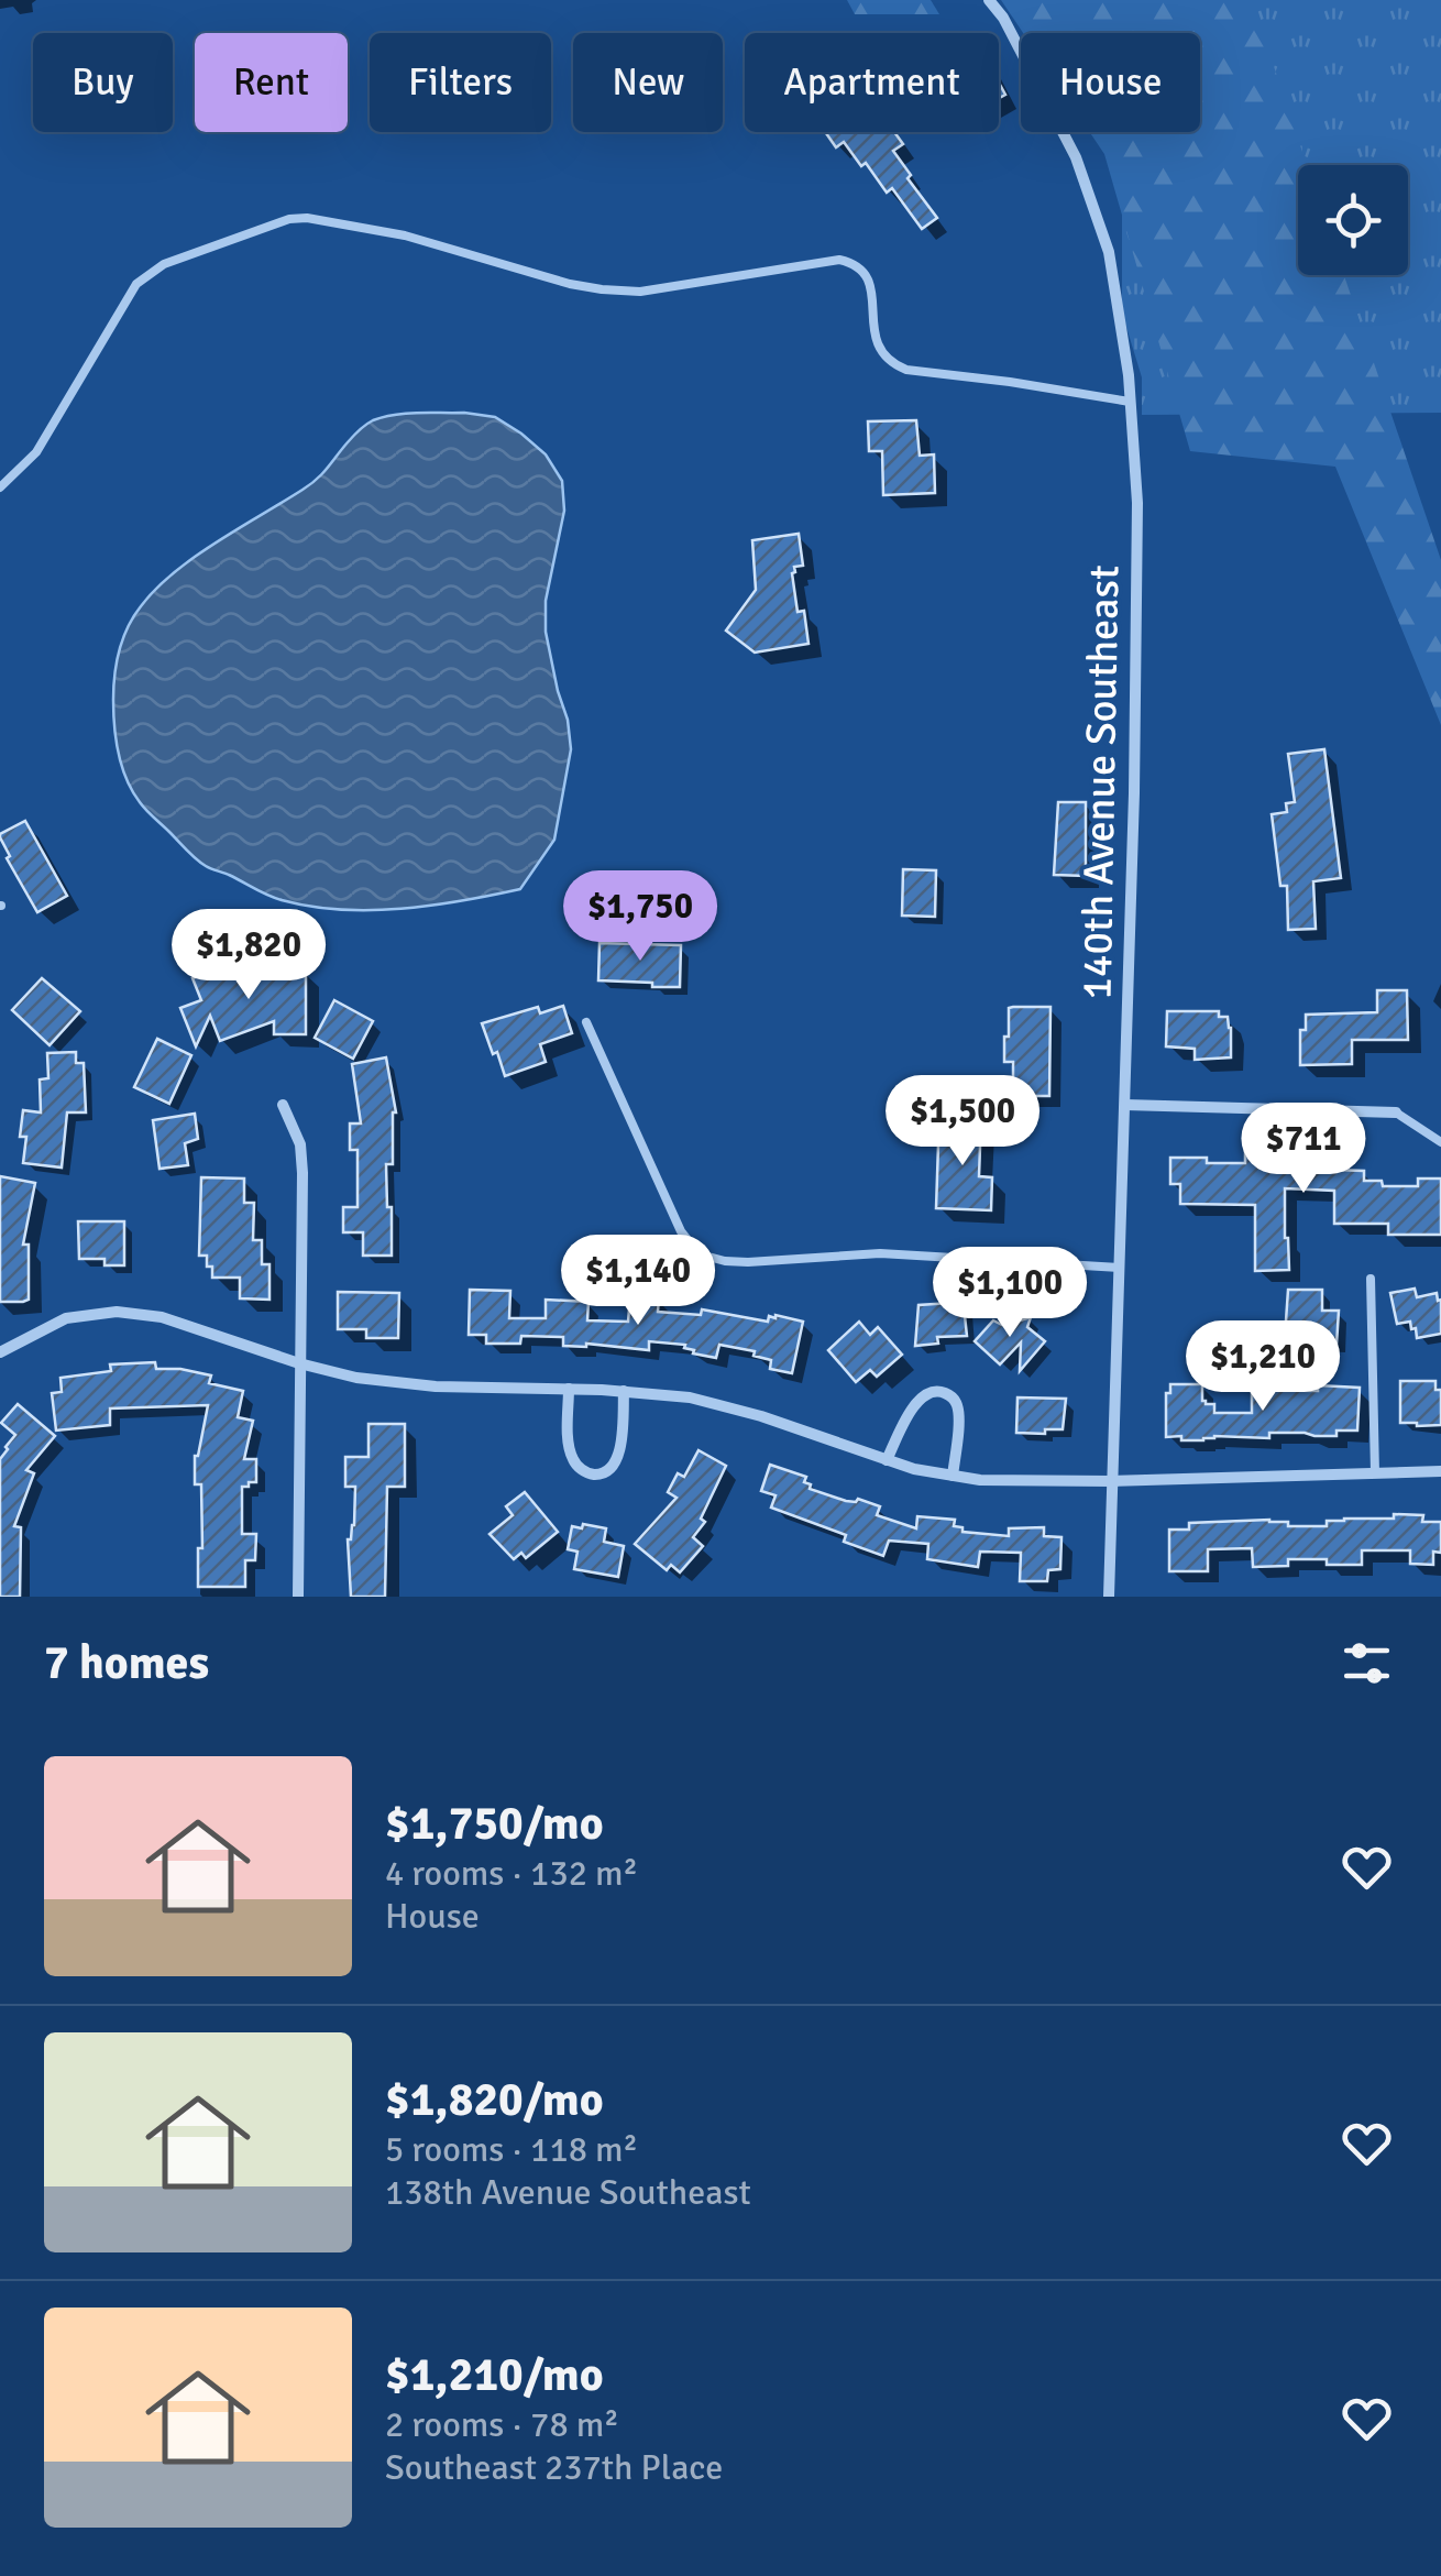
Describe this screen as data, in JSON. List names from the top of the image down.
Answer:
{
  "streets": {
    "street": ["140th Avenue Southeast"]
  },
  "page": {
    "chip": [
      "Buy",
      "Rent",
      "Filters",
      "New",
      "Apartment",
      "House"
    ],
    "price": [
      "$1,750",
      "$1,820",
      "$1,500",
      "$711",
      "$1,140",
      "$1,100",
      "$1,210"
    ],
    "heading": "7 homes",
    "list": [
      {
        "name": "$1,750/mo",
        "note": "4 rooms · 132 m² · House"
      },
      {
        "name": "$1,820/mo",
        "note": "5 rooms · 118 m² · 138th Avenue Southeast"
      },
      {
        "name": "$1,210/mo",
        "note": "2 rooms · 78 m² · Southeast 237th Place"
      }
    ]
  }
}
